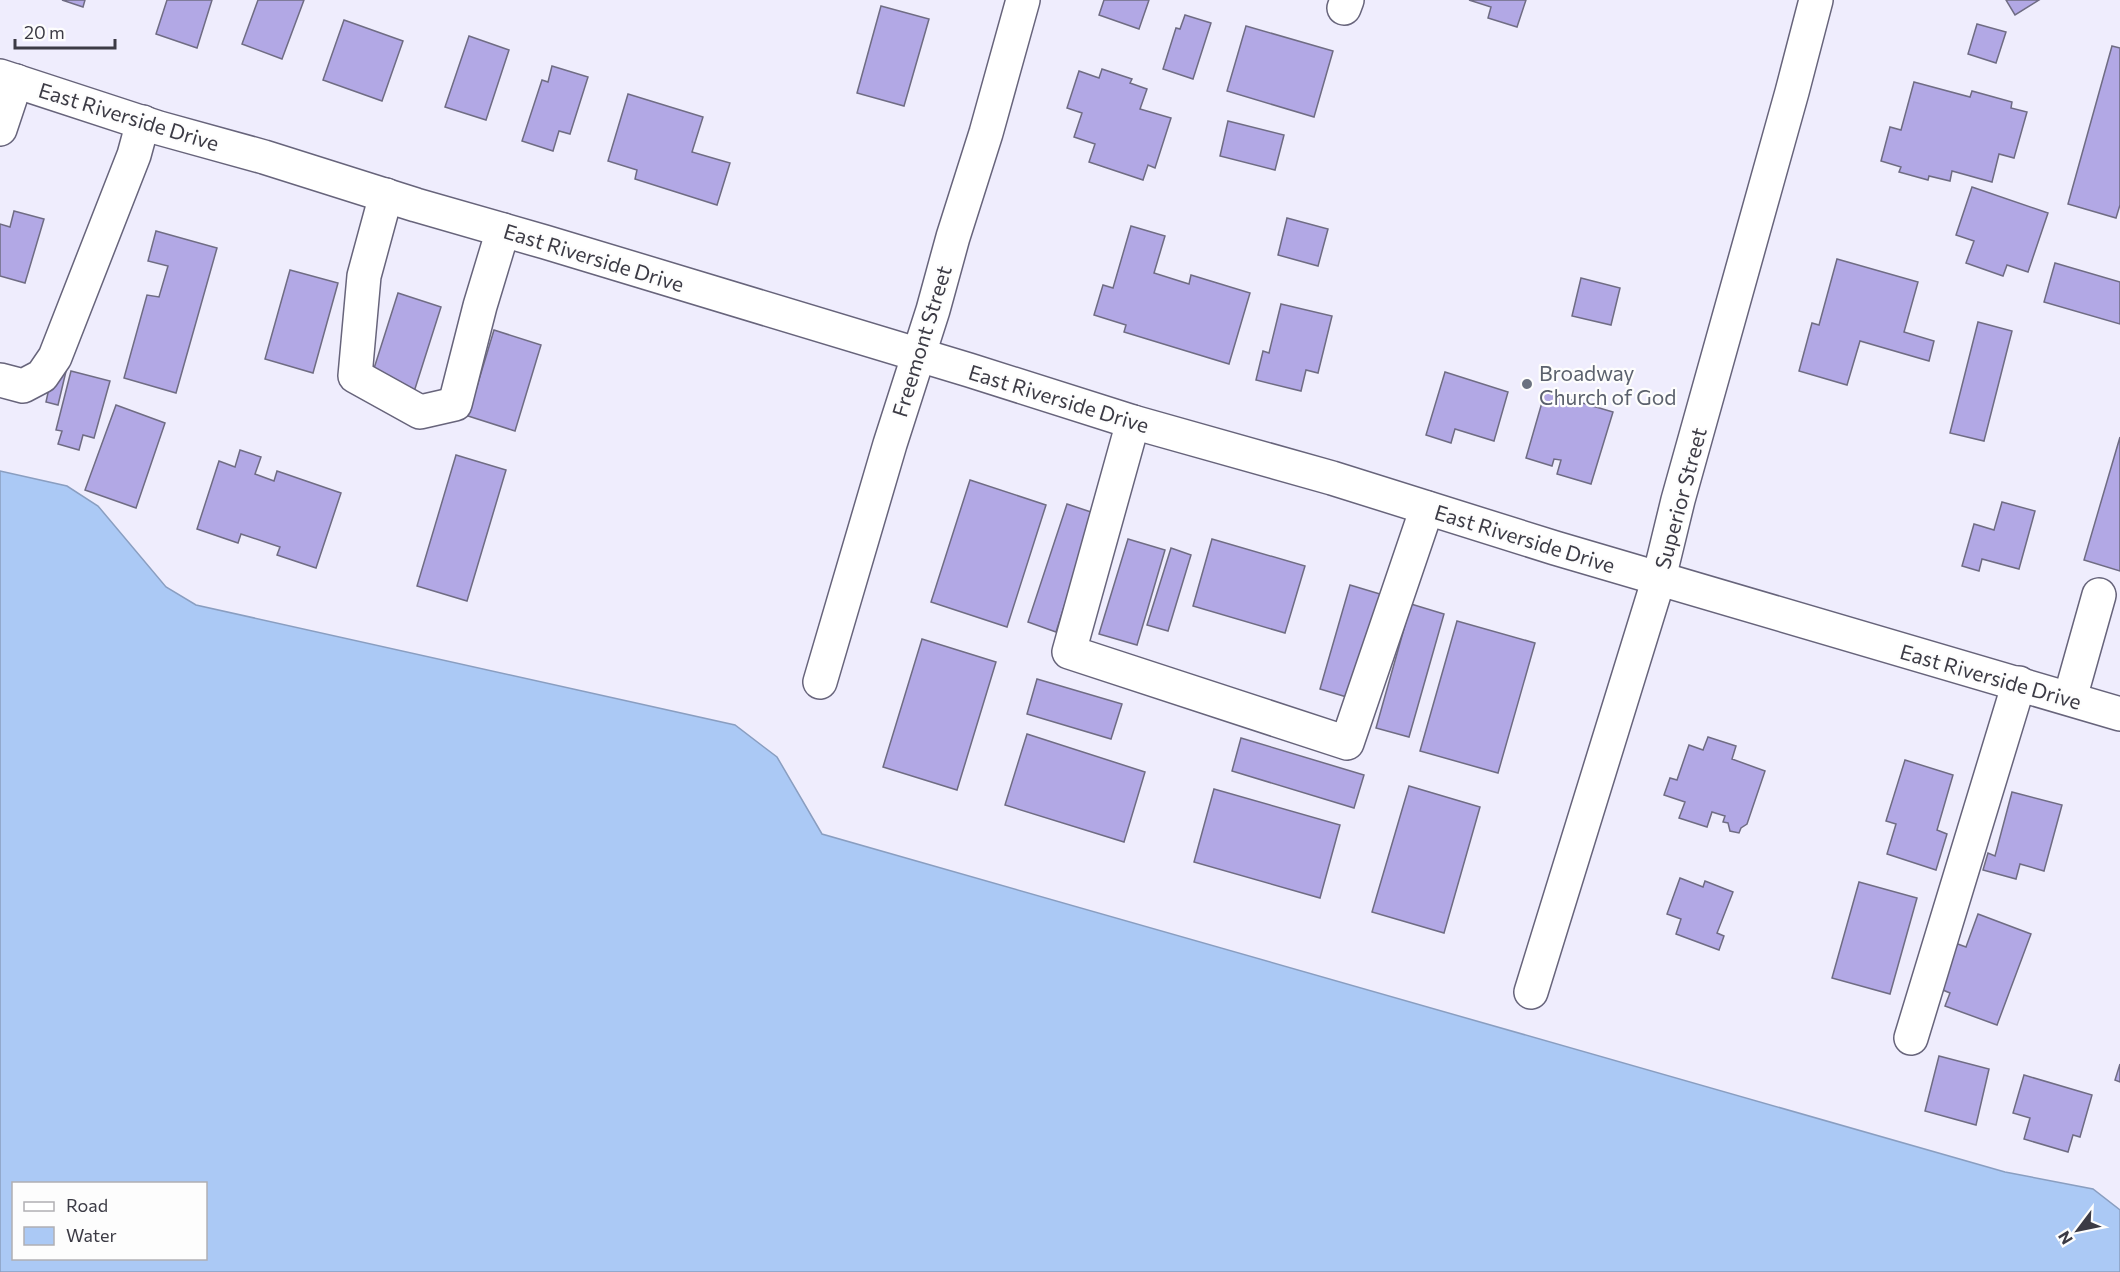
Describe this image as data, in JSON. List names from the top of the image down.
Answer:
{
  "streets": {
    "street": ["East Riverside Drive", "Freemont Street", "Superior Street"]
  },
  "crossings": [
    ["East Riverside Drive", "Freemont Street"],
    ["East Riverside Drive", "Superior Street"]
  ],
  "places": ["Broadway Church of God"],
  "legend": ["Road", "Water"],
  "scale_bar": "20 m",
  "north": "bottom left"
}
